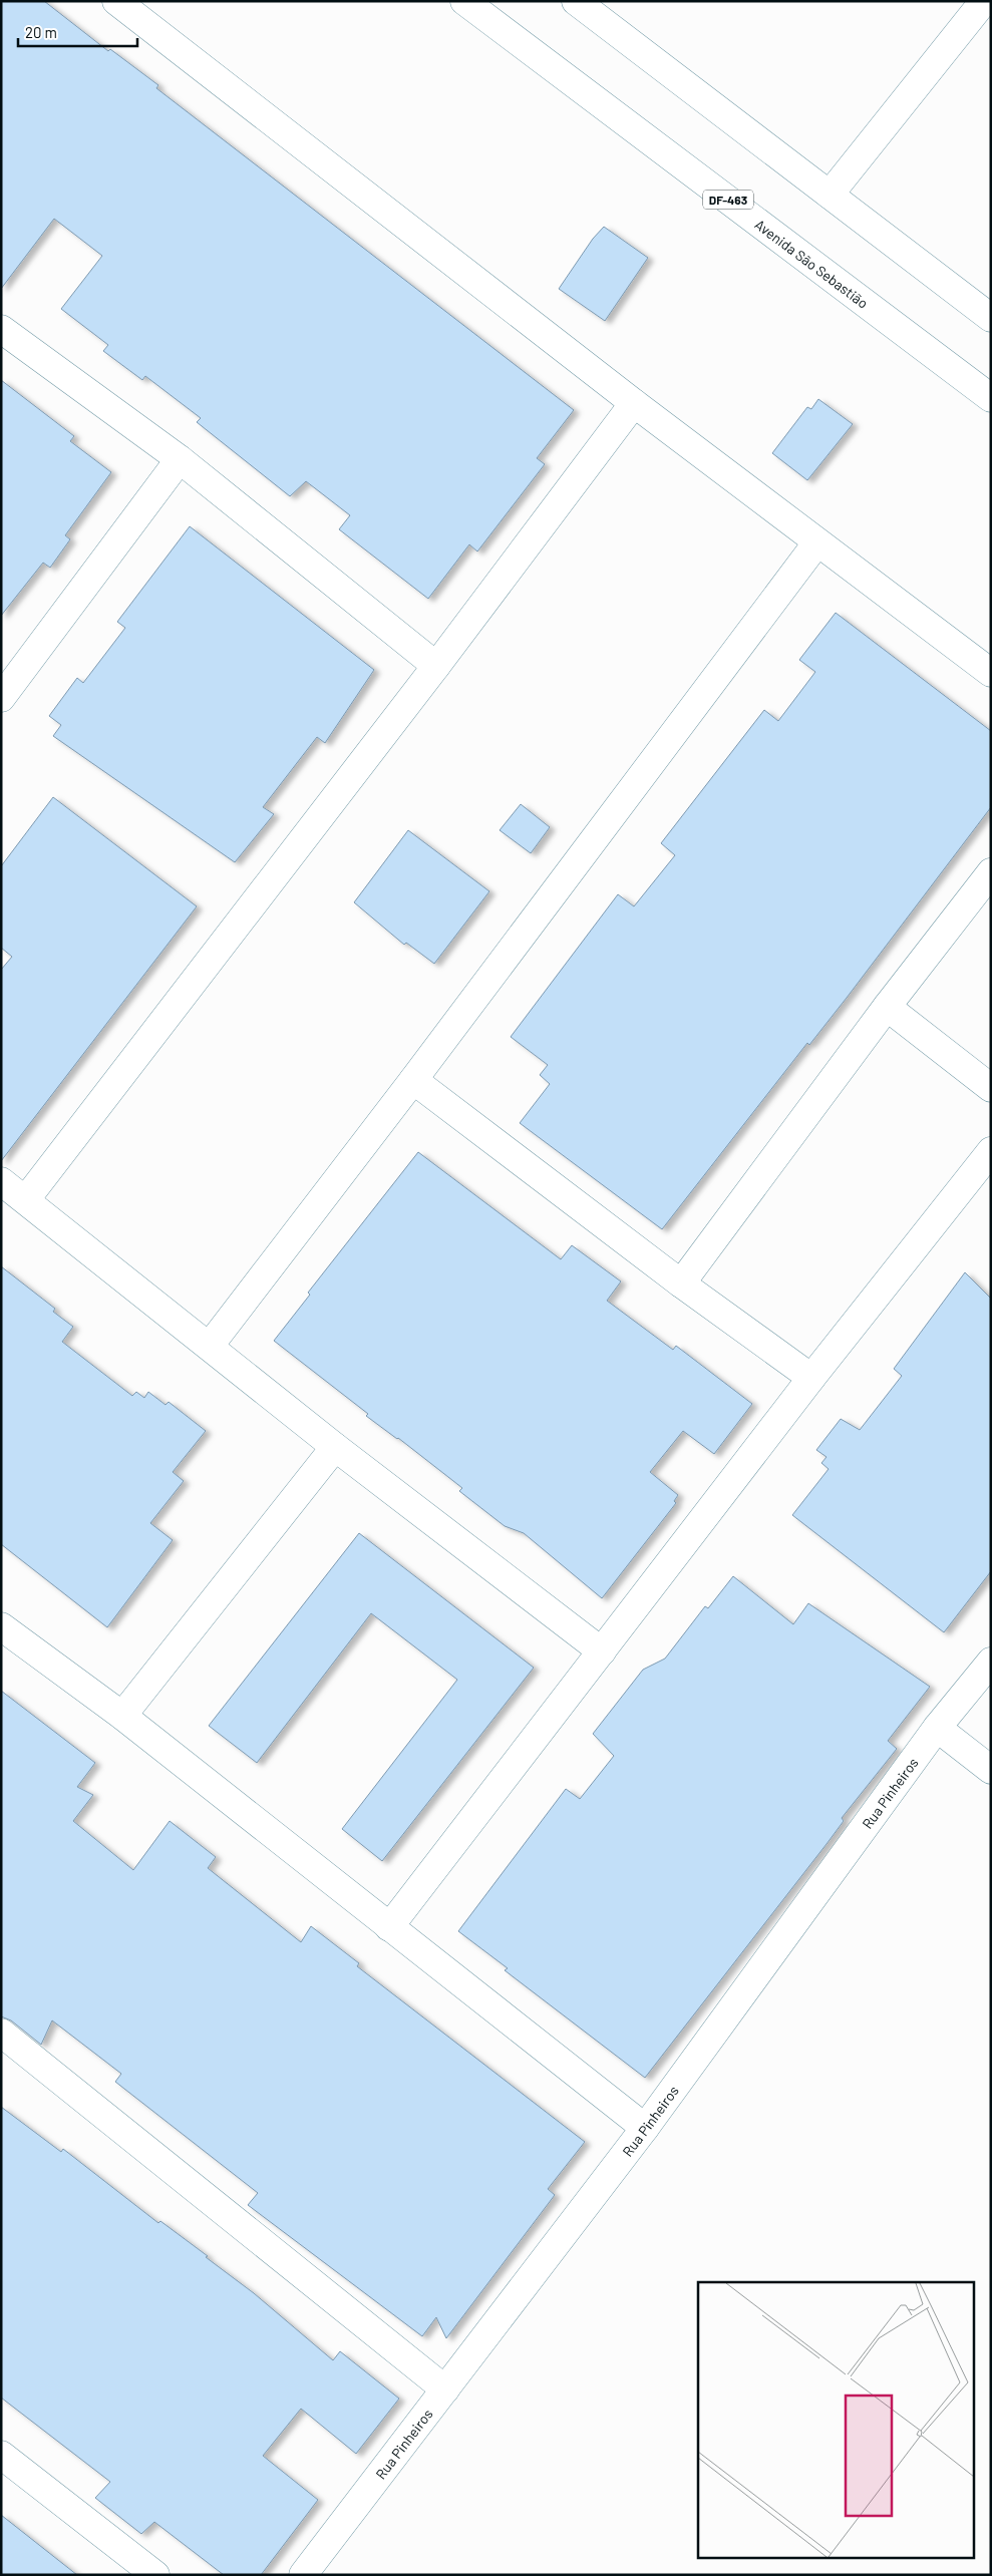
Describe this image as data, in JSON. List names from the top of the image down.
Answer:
{
  "streets": {
    "street": ["DF-463", "Avenida São Sebastião", "Rua Pinheiros"]
  },
  "scale_bar": "20 m"
}
